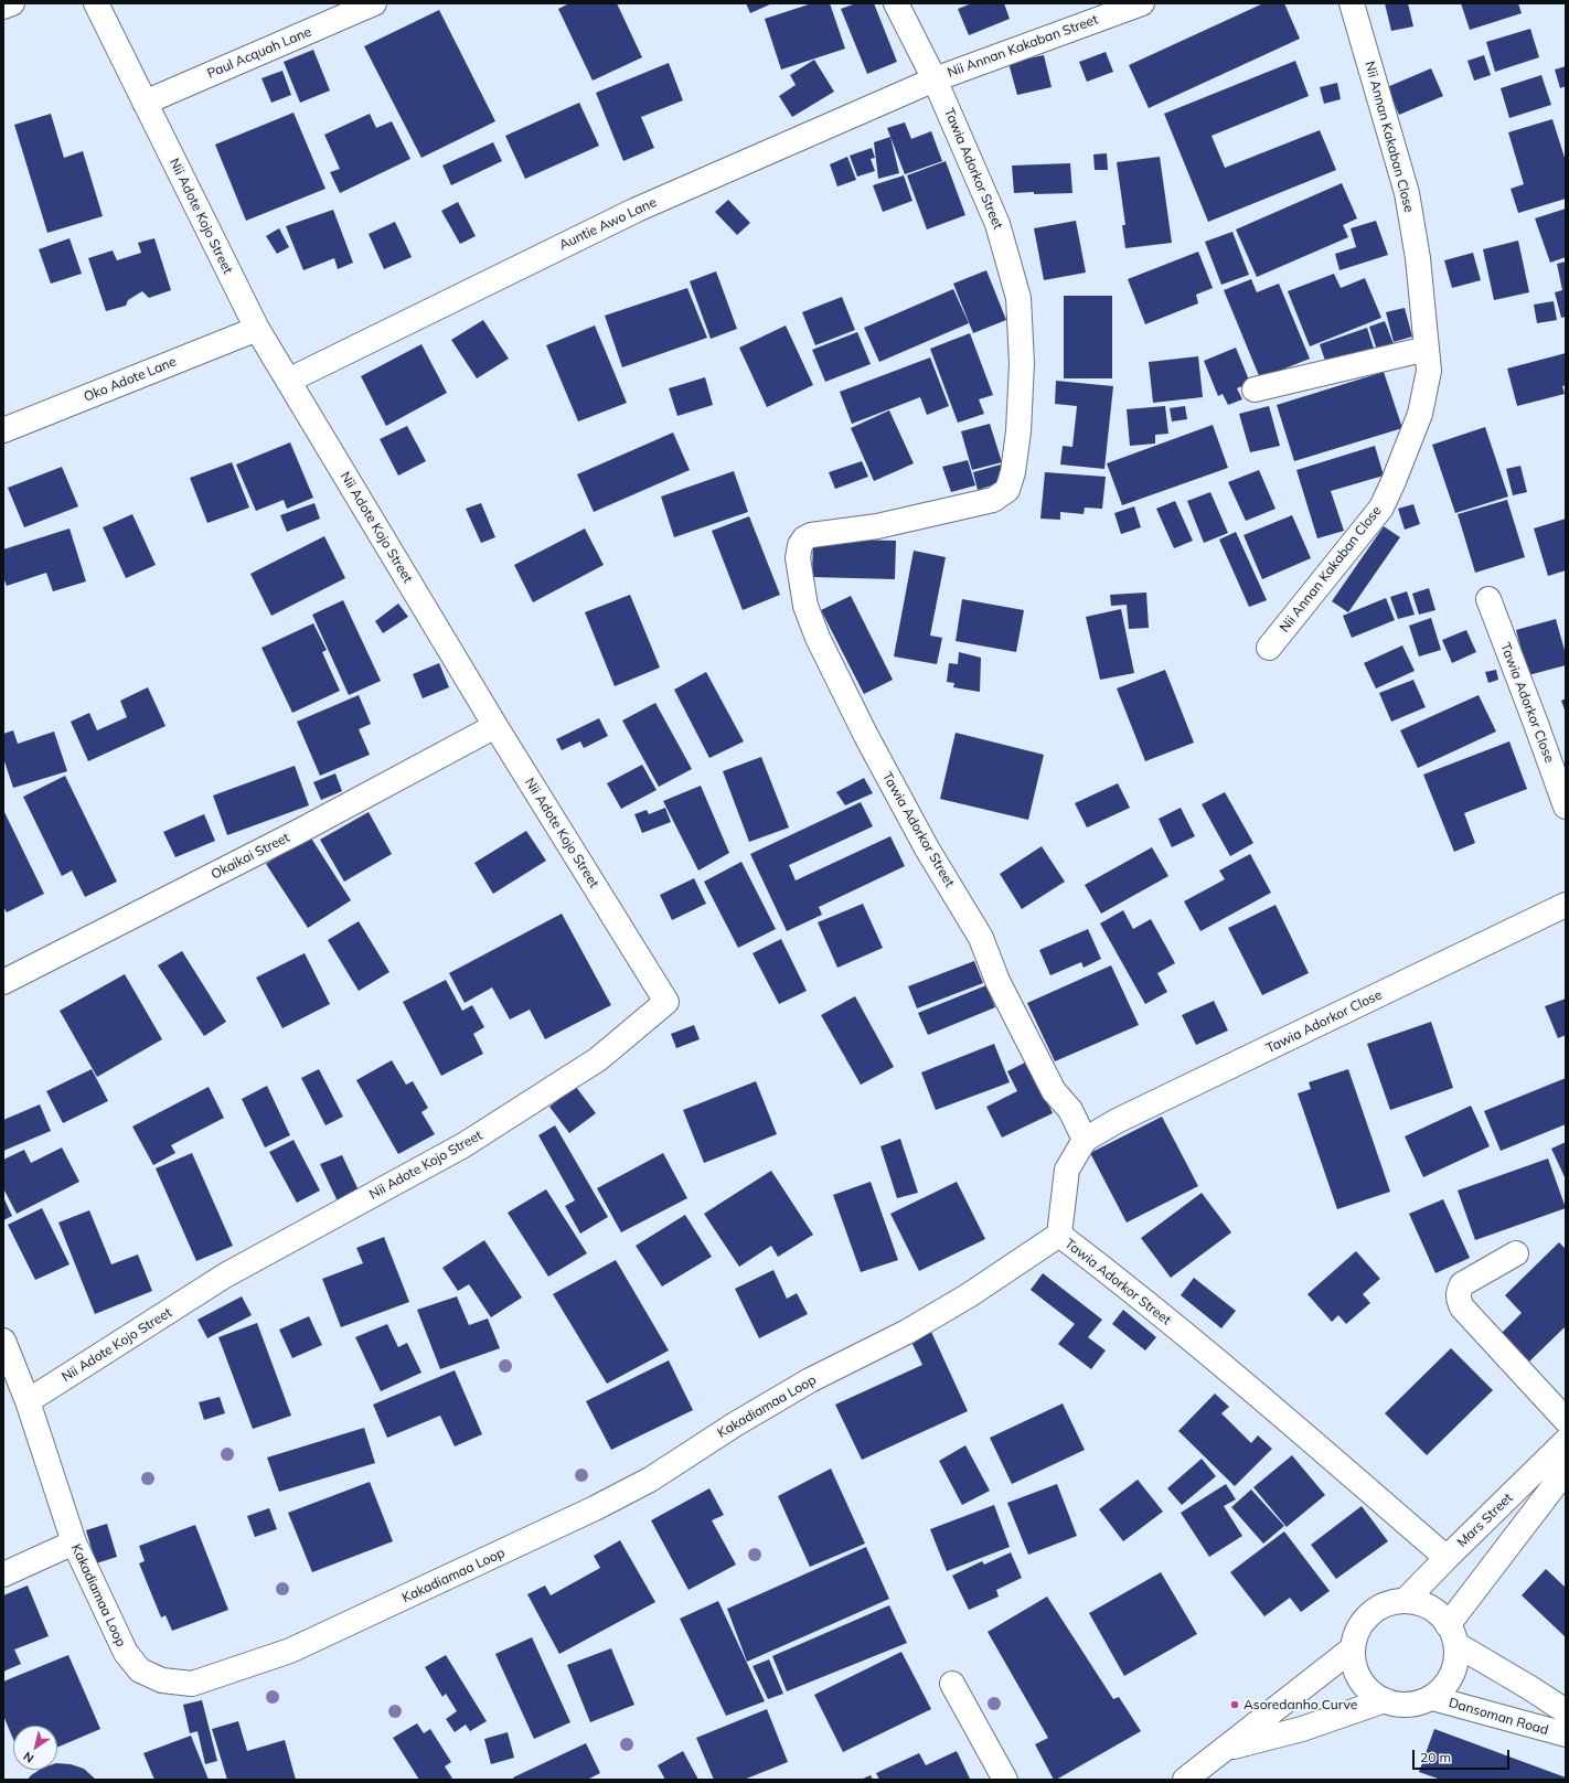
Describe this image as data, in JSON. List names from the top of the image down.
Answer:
{
  "streets": {
    "street": [
      "Nii Annan Kakaban Street",
      "Paul Acquah Lane",
      "Nii Annan Kakaban Close",
      "Tawia Adorkor Street",
      "Nii Adote Kojo Street",
      "Auntie Awo Lane",
      "Oko Adote Lane",
      "Tawia Adorkor Close",
      "Okaikai Street",
      "Kakadiamaa Loop",
      "Mars Street",
      "Dansoman Road"
    ]
  },
  "crossings": [
    ["Nii Annan Kakaban Street", "Tawia Adorkor Street"],
    ["Nii Annan Kakaban Street", "Auntie Awo Lane"],
    ["Paul Acquah Lane", "Nii Adote Kojo Street"],
    ["Tawia Adorkor Street", "Auntie Awo Lane"],
    ["Tawia Adorkor Street", "Tawia Adorkor Close"],
    ["Tawia Adorkor Street", "Kakadiamaa Loop"],
    ["Tawia Adorkor Street", "Mars Street"],
    ["Nii Adote Kojo Street", "Auntie Awo Lane"],
    ["Nii Adote Kojo Street", "Oko Adote Lane"],
    ["Nii Adote Kojo Street", "Okaikai Street"],
    ["Nii Adote Kojo Street", "Kakadiamaa Loop"],
    ["Mars Street", "Dansoman Road"]
  ],
  "places": ["Asoredanho Curve"],
  "scale_bar": "20 m",
  "north": "bottom left"
}
